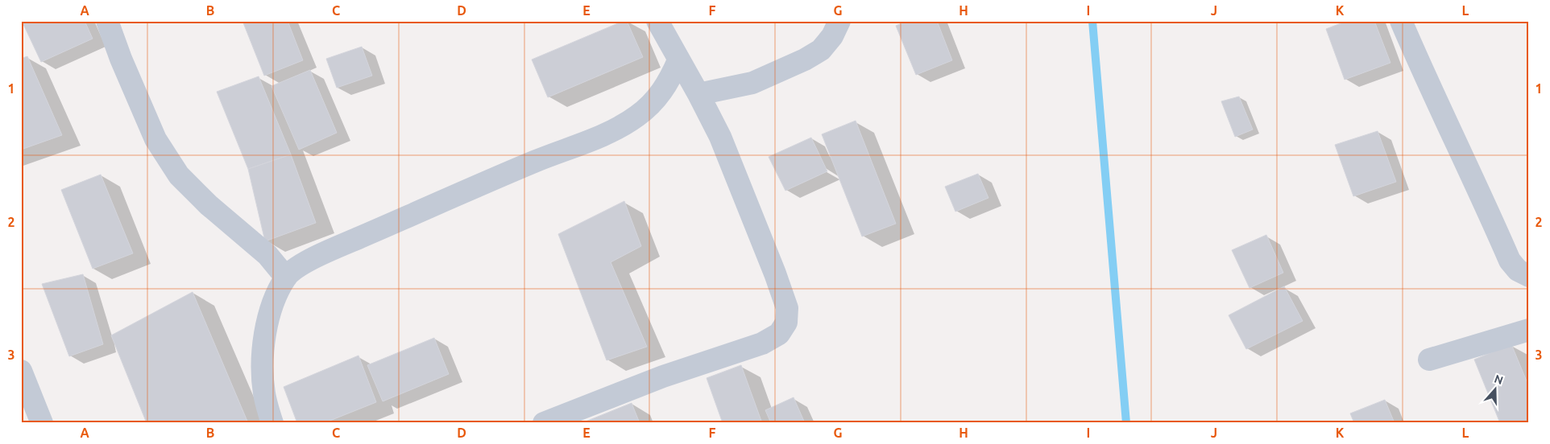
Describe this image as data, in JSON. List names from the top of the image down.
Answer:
{
  "north": "top",
  "grid": {
    "columns": [
      "A",
      "B",
      "C",
      "D",
      "E",
      "F",
      "G",
      "H",
      "I",
      "J",
      "K",
      "L"
    ],
    "rows": ["1", "2", "3"]
  }
}
